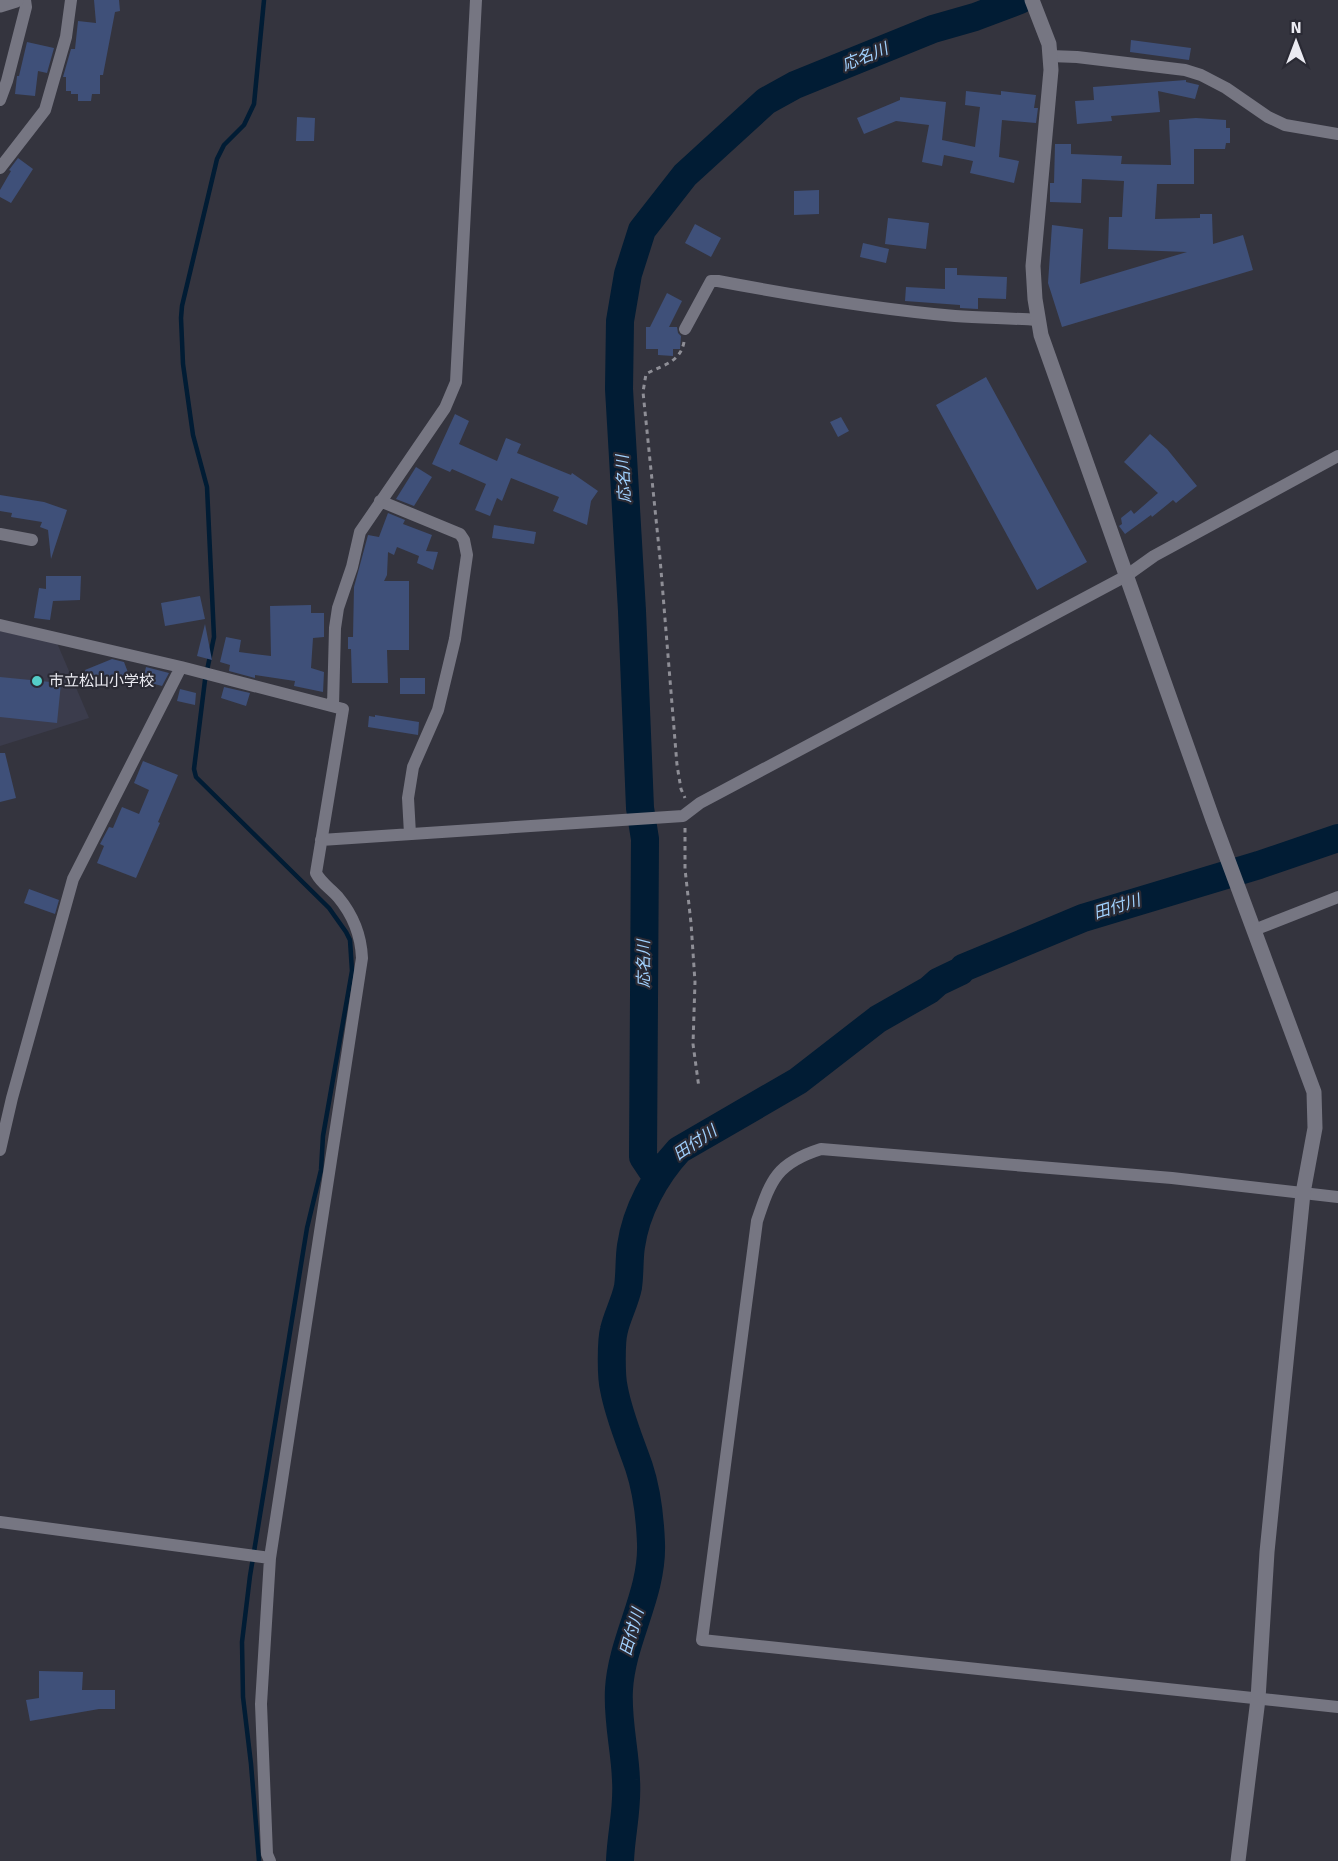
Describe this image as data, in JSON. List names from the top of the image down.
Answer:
{
  "water": ["応名川", "田付川"],
  "places": ["市立松山小学校"],
  "north": "top"
}
